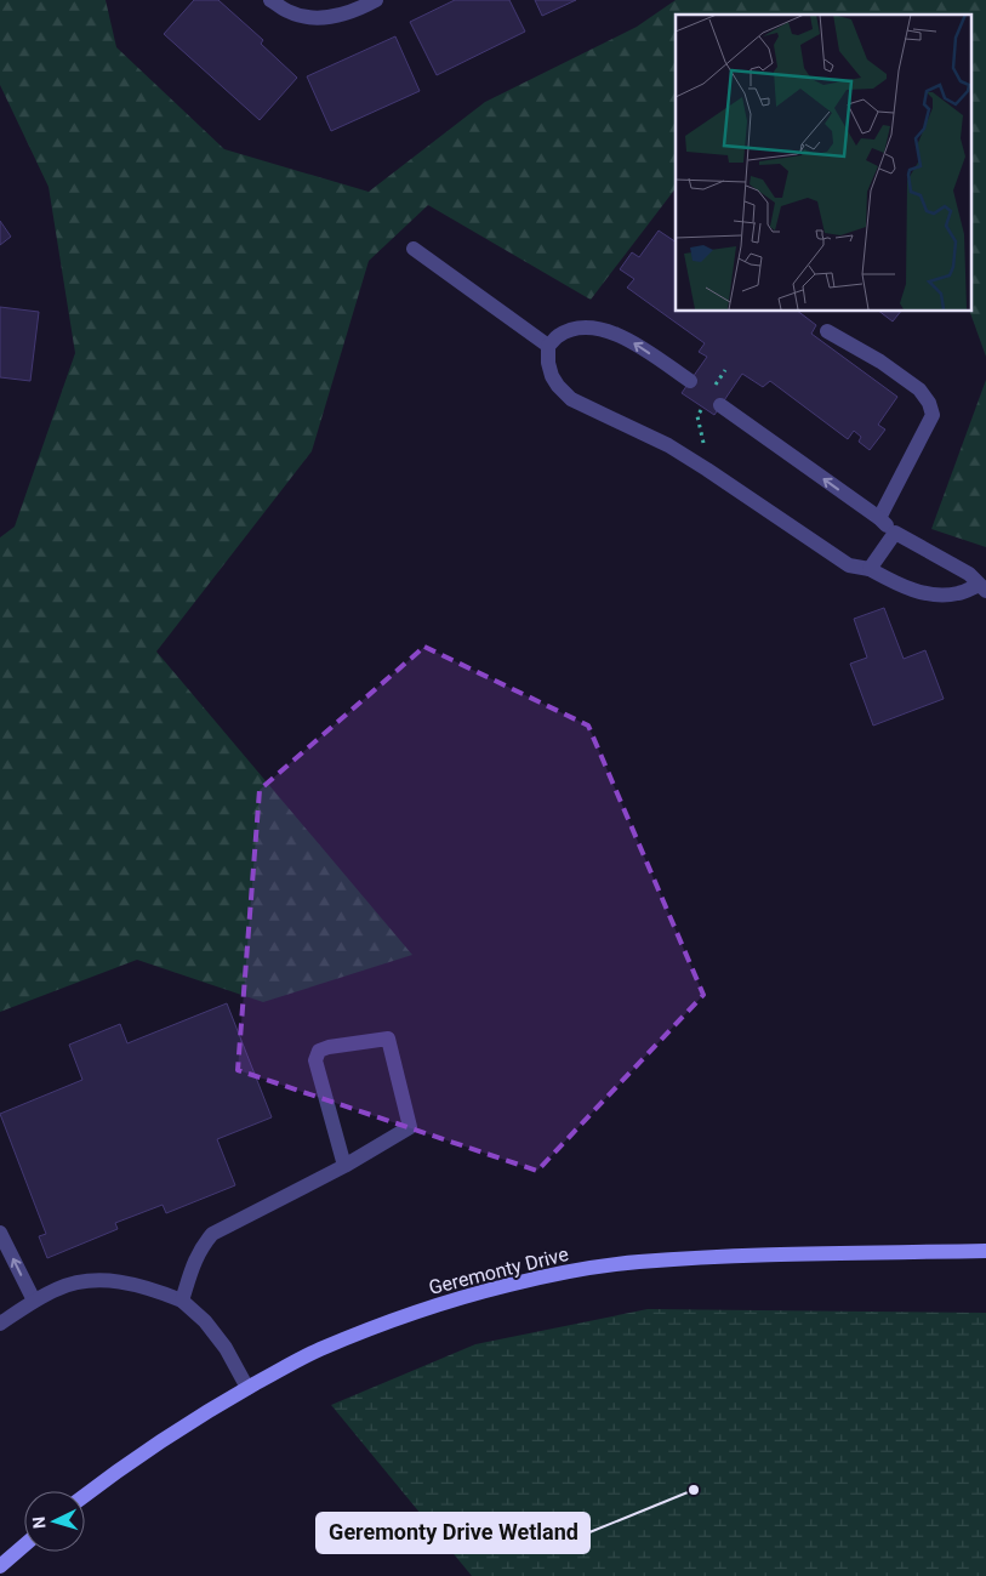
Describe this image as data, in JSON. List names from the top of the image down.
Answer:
{
  "streets": {
    "street": ["Geremonty Drive"]
  },
  "places": ["Geremonty Drive Wetland"],
  "north": "left"
}
